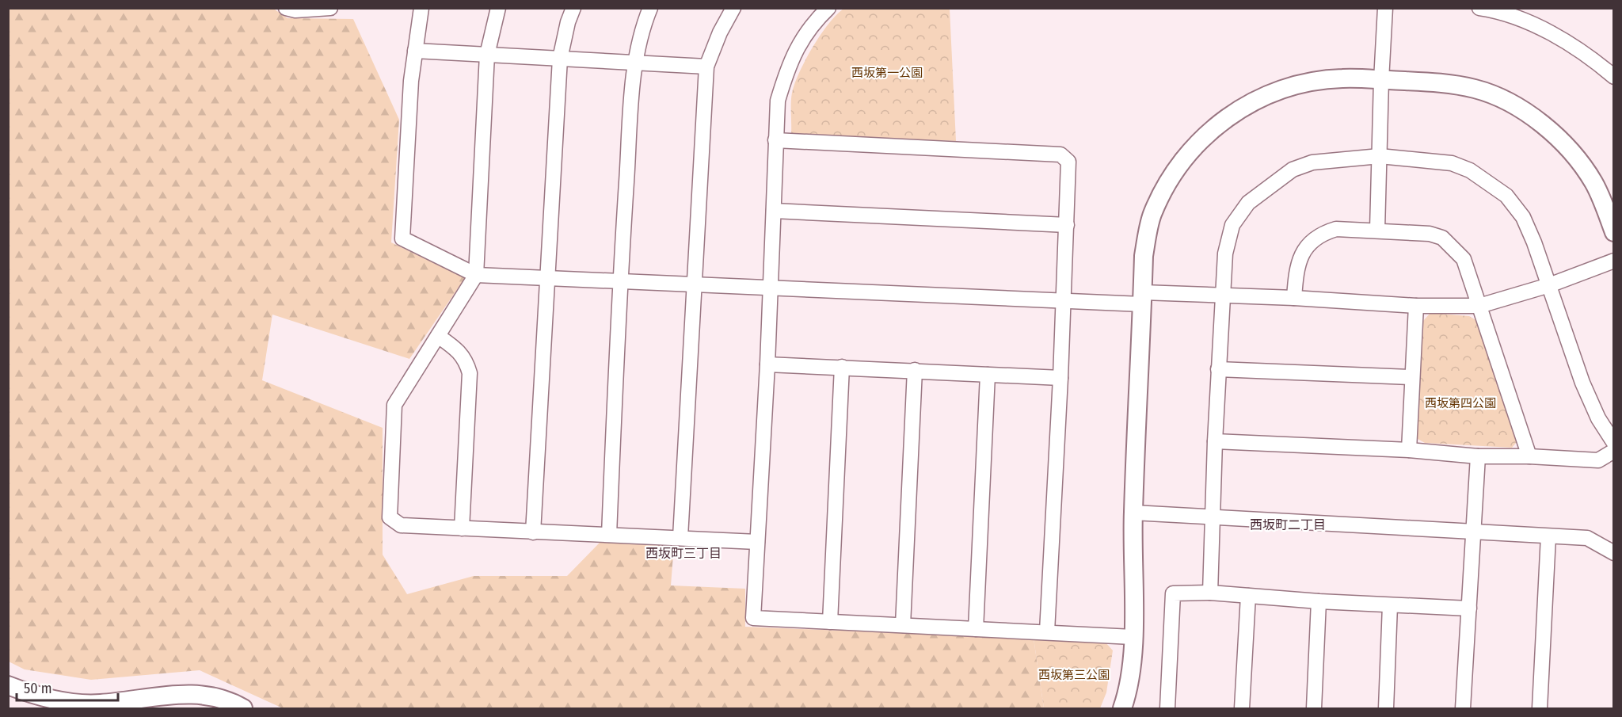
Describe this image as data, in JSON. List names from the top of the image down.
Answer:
{
  "districts": ["西坂町二丁目", "西坂町三丁目"],
  "parks": ["西坂第一公園", "西坂第四公園", "西坂第三公園"],
  "scale_bar": "50 m"
}
